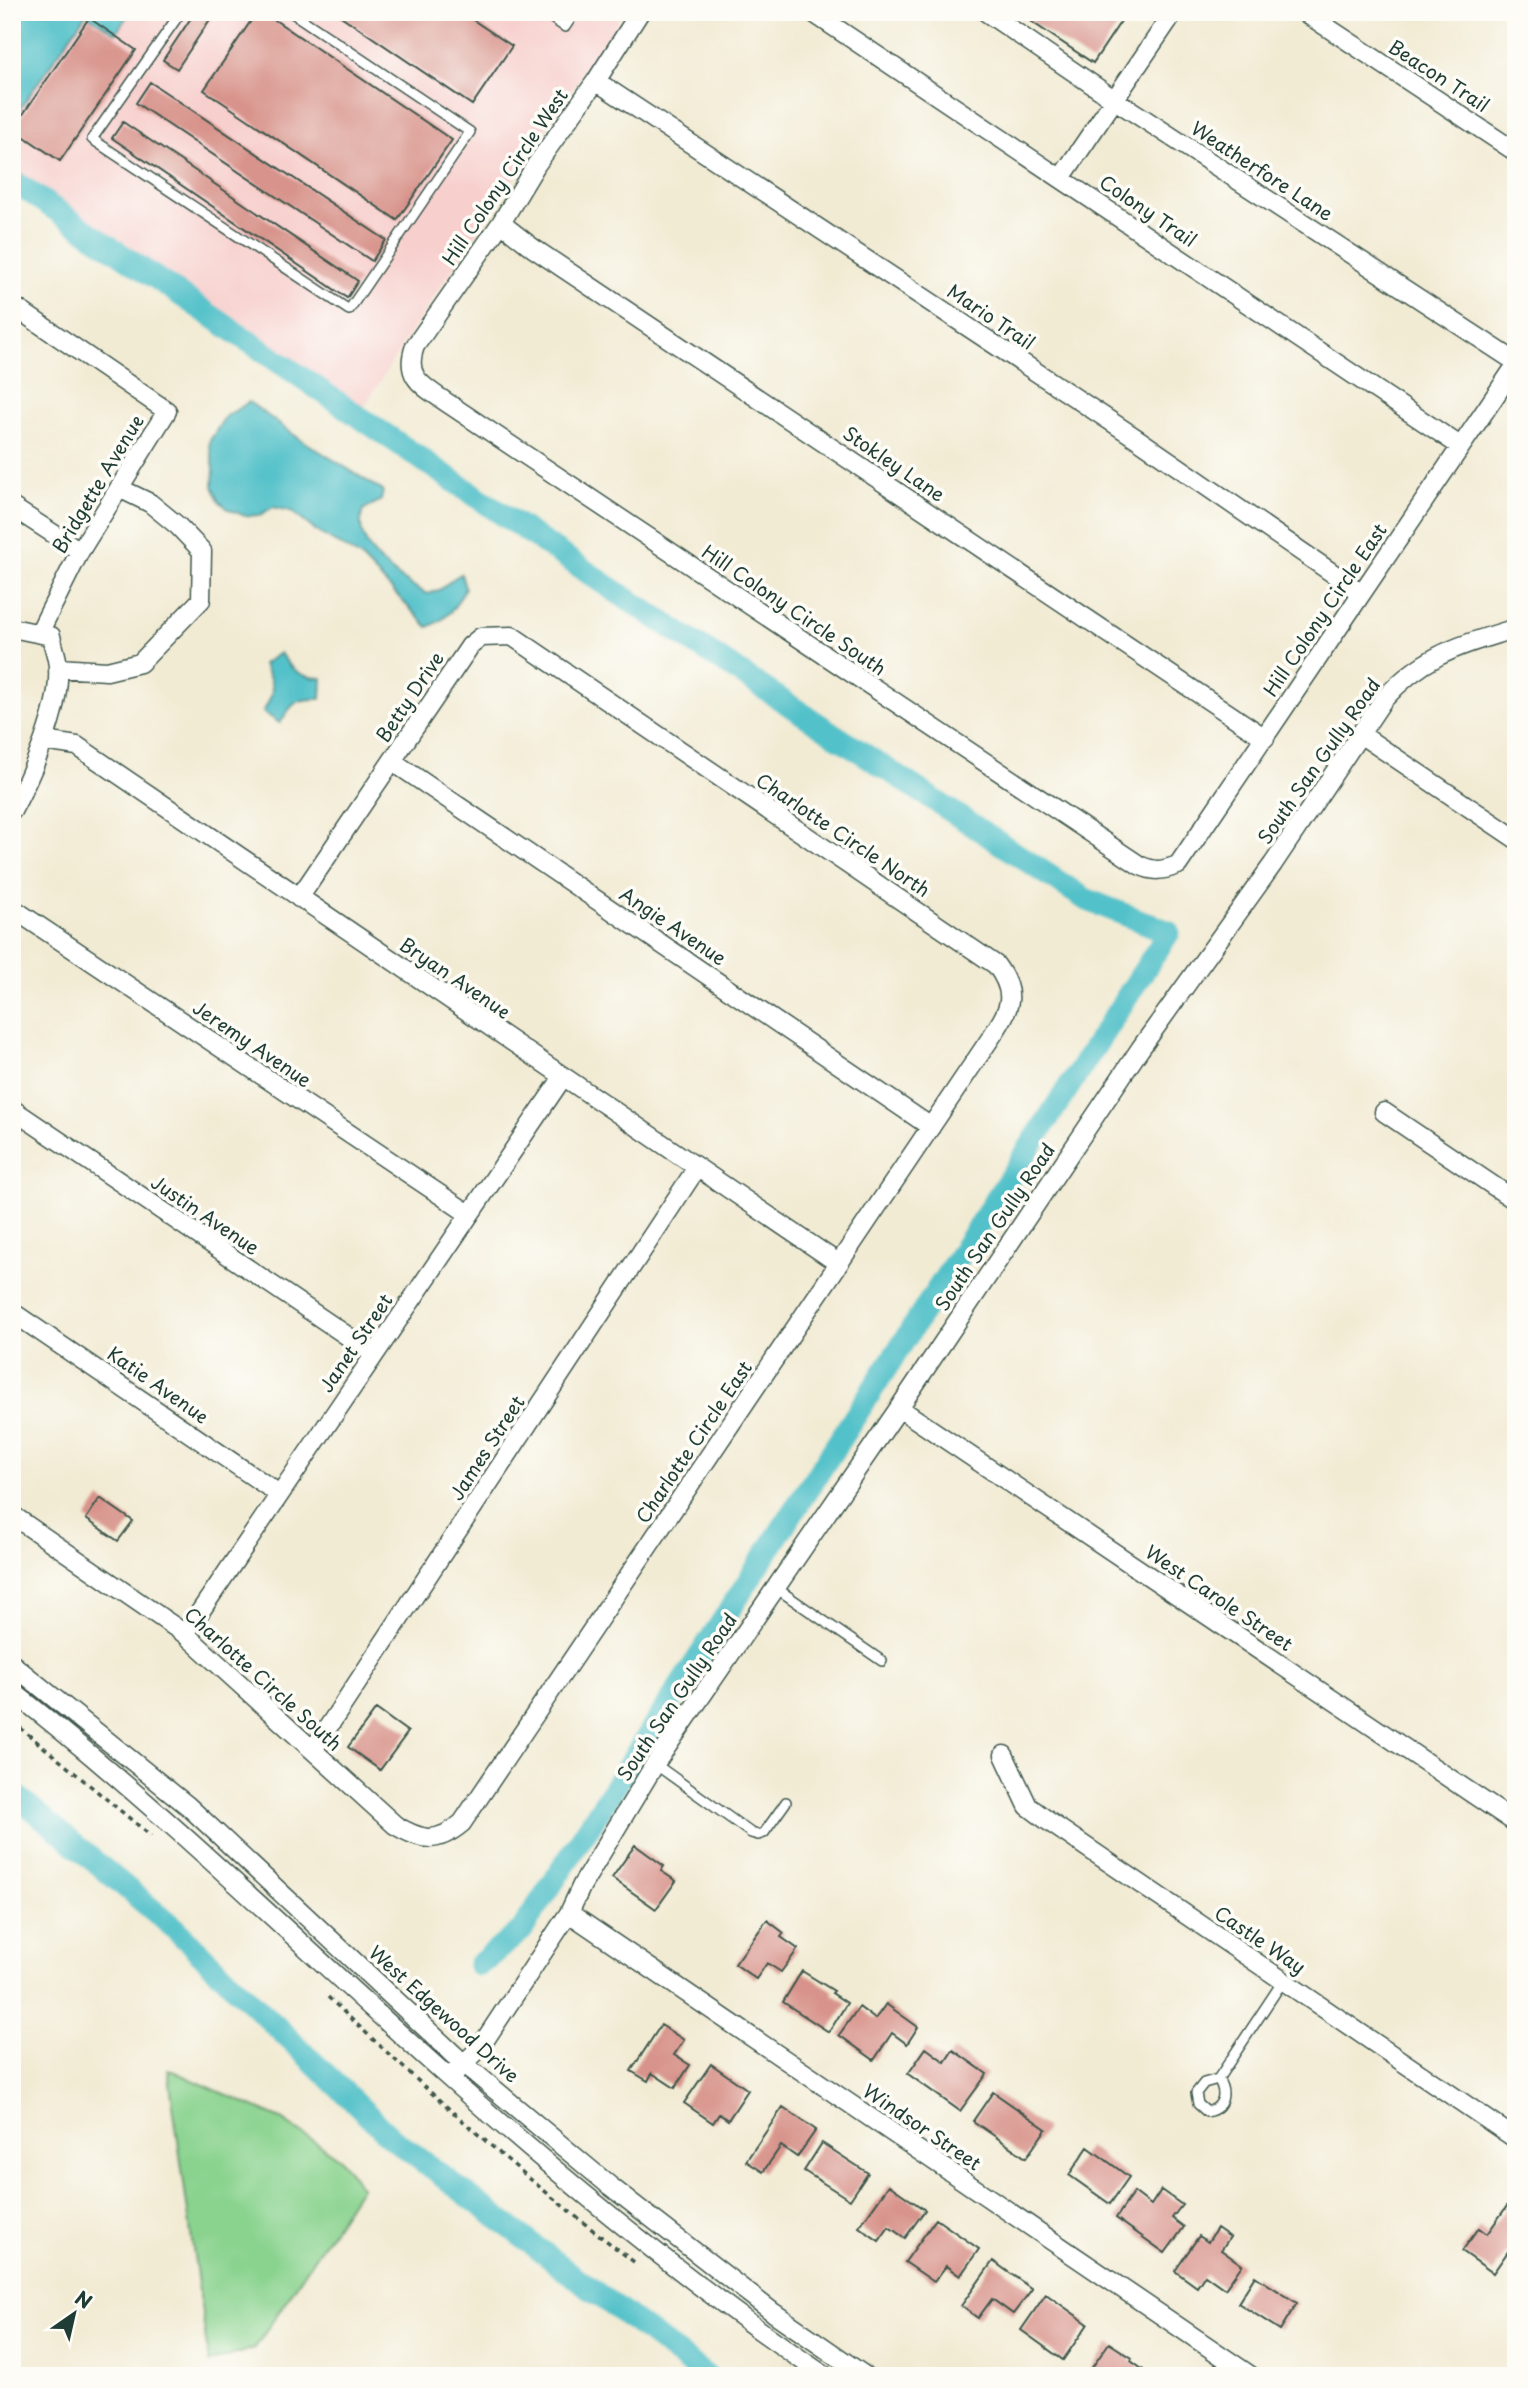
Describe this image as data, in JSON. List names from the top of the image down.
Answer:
{
  "streets": {
    "street": [
      "Beacon Trail",
      "Weatherfore Lane",
      "Hill Colony Circle West",
      "Colony Trail",
      "Mario Trail",
      "Stokley Lane",
      "Bridgette Avenue",
      "Hill Colony Circle South",
      "Hill Colony Circle East",
      "Betty Drive",
      "South San Gully Road",
      "Charlotte Circle North",
      "Angie Avenue",
      "Bryan Avenue",
      "Jeremy Avenue",
      "Justin Avenue",
      "Janet Street",
      "Katie Avenue",
      "Charlotte Circle East",
      "James Street",
      "West Carole Street",
      "Charlotte Circle South",
      "Castle Way",
      "West Edgewood Drive",
      "Windsor Street"
    ]
  },
  "crossings": [
    ["Weatherfore Lane", "Hill Colony Circle East"],
    ["Hill Colony Circle West", "Mario Trail"],
    ["Hill Colony Circle West", "Stokley Lane"],
    ["Hill Colony Circle West", "Hill Colony Circle South"],
    ["Colony Trail", "Hill Colony Circle East"],
    ["Mario Trail", "Hill Colony Circle East"],
    ["Stokley Lane", "Hill Colony Circle East"],
    ["Hill Colony Circle South", "Hill Colony Circle East"],
    ["Betty Drive", "Charlotte Circle North"],
    ["Betty Drive", "Angie Avenue"],
    ["Betty Drive", "Bryan Avenue"],
    ["South San Gully Road", "West Carole Street"],
    ["South San Gully Road", "West Edgewood Drive"],
    ["South San Gully Road", "Windsor Street"],
    ["Charlotte Circle North", "Charlotte Circle East"],
    ["Angie Avenue", "Charlotte Circle East"],
    ["Bryan Avenue", "Janet Street"],
    ["Bryan Avenue", "Charlotte Circle East"],
    ["Bryan Avenue", "James Street"],
    ["Jeremy Avenue", "Janet Street"],
    ["Justin Avenue", "Janet Street"],
    ["Janet Street", "Katie Avenue"],
    ["Janet Street", "Charlotte Circle South"],
    ["Charlotte Circle East", "Charlotte Circle South"],
    ["James Street", "Charlotte Circle South"]
  ],
  "north": "top right"
}
